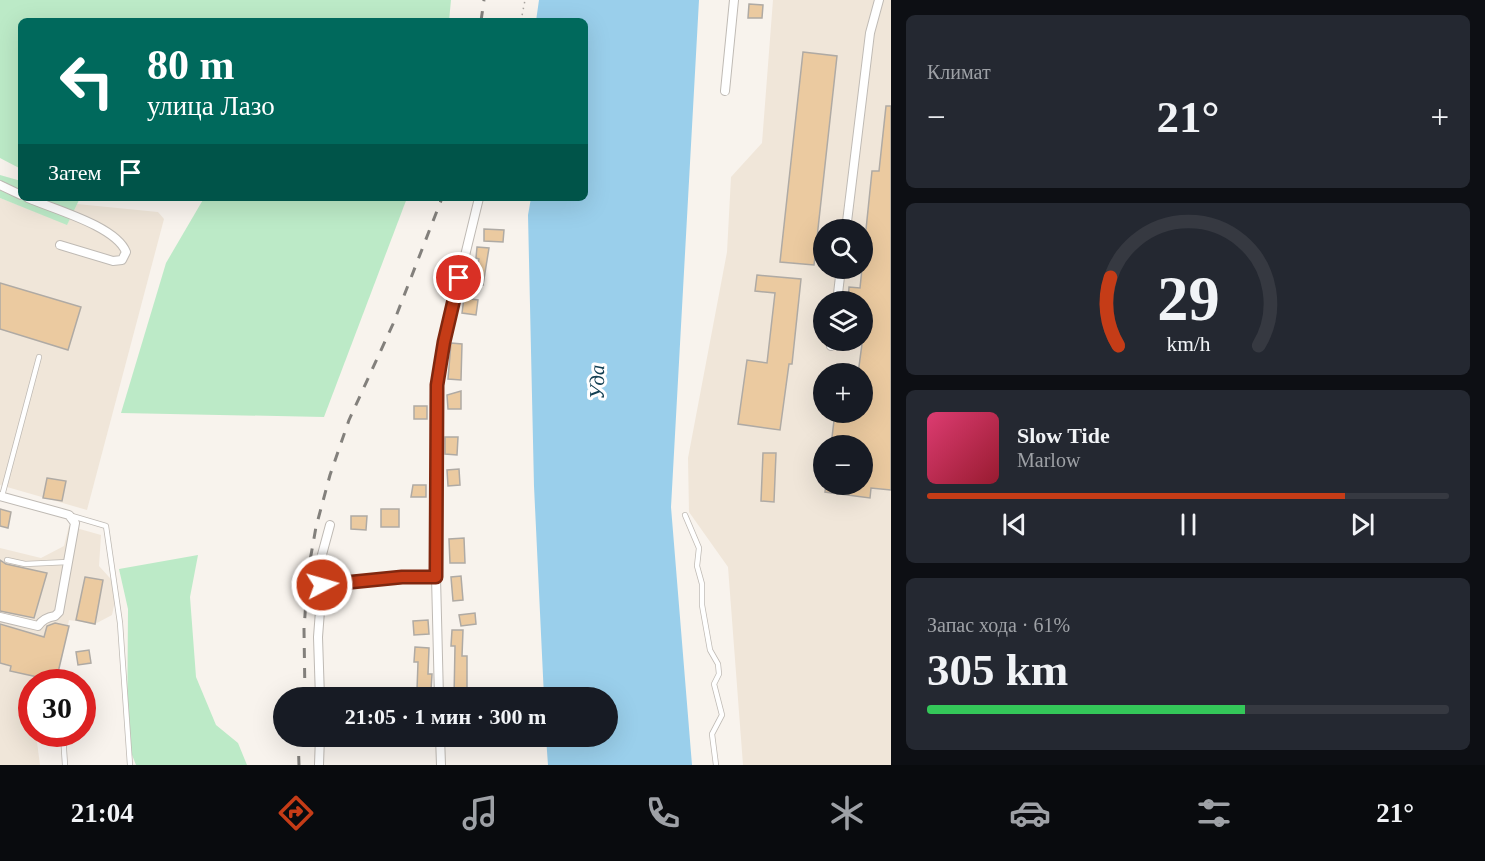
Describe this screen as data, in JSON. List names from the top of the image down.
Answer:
{
  "water": ["Уда"],
  "page": {
    "tile": [
      "Климат",
      ["Запас хода · 61%", "305 km"]
    ],
    "turn": ["80 m", "улица Лазо"],
    "heat": ["−", "21°", "+"],
    "then": "Затем",
    "map_buttons": ["+", "−"],
    "song": ["Slow Tide", "Marlow"],
    "limit": "30",
    "trip": "21:05 · 1 мин · 300 m",
    "tabs": ["21:04", "21°"],
    "gauge": ["29", "km/h"]
  }
}
